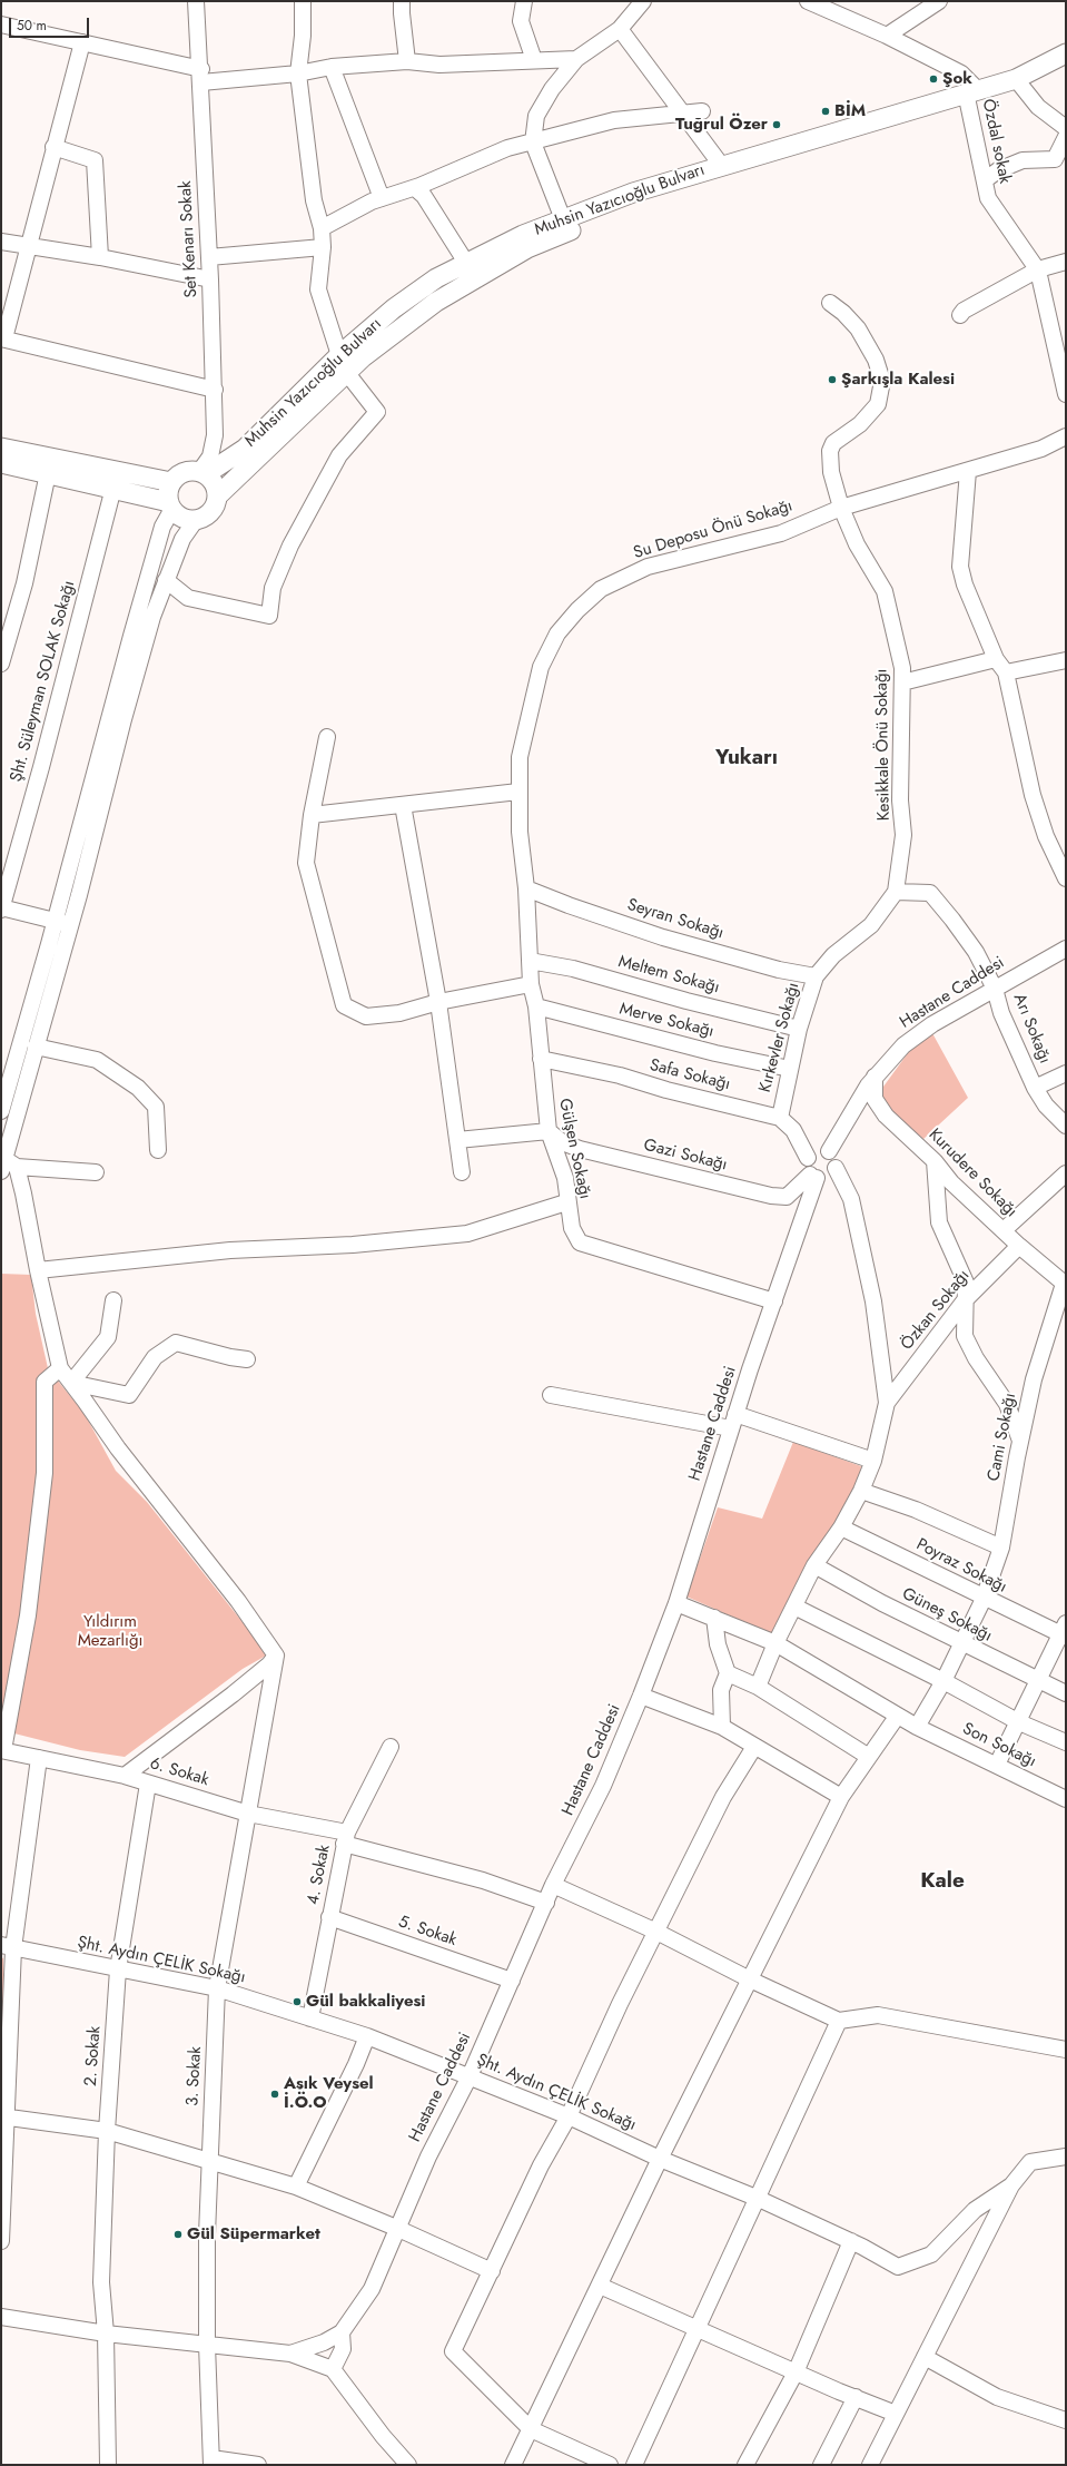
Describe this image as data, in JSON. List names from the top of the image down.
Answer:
{
  "streets": {
    "main road": ["Muhsin Yazıcıoğlu Bulvarı"],
    "street": [
      "Özdal sokak",
      "Set Kenarı Sokak",
      "Su Deposu Önü Sokağı",
      "Şht. Süleyman SOLAK Sokağı",
      "Kesikkale Önü Sokağı",
      "Seyran Sokağı",
      "Meltem Sokağı",
      "Hastane Caddesi",
      "Merve Sokağı",
      "Arı Sokağı",
      "Kırkevler Sokağı",
      "Safa Sokağı",
      "Gülşen Sokağı",
      "Gazi Sokağı",
      "Kurudere Sokağı",
      "Özkan Sokağı",
      "Cami Sokağı",
      "Poyraz Sokağı",
      "Güneş Sokağı",
      "Son Sokağı",
      "6. Sokak",
      "4. Sokak",
      "5. Sokak",
      "Şht. Aydın ÇELİK Sokağı",
      "2. Sokak",
      "3. Sokak"
    ]
  },
  "crossings": [
    ["Muhsin Yazıcıoğlu Bulvarı", "Set Kenarı Sokak"],
    ["Su Deposu Önü Sokağı", "Kesikkale Önü Sokağı"],
    ["Su Deposu Önü Sokağı", "Gülşen Sokağı"],
    ["Kesikkale Önü Sokağı", "Arı Sokağı"],
    ["Kesikkale Önü Sokağı", "Kırkevler Sokağı"],
    ["Seyran Sokağı", "Kırkevler Sokağı"],
    ["Seyran Sokağı", "Gülşen Sokağı"],
    ["Meltem Sokağı", "Kırkevler Sokağı"],
    ["Meltem Sokağı", "Gülşen Sokağı"],
    ["Hastane Caddesi", "Arı Sokağı"],
    ["Hastane Caddesi", "Gülşen Sokağı"],
    ["Hastane Caddesi", "Gazi Sokağı"],
    ["Hastane Caddesi", "Kurudere Sokağı"],
    ["Hastane Caddesi", "Son Sokağı"],
    ["Hastane Caddesi", "6. Sokak"],
    ["Hastane Caddesi", "5. Sokak"],
    ["Hastane Caddesi", "Şht. Aydın ÇELİK Sokağı"],
    ["Merve Sokağı", "Kırkevler Sokağı"],
    ["Merve Sokağı", "Gülşen Sokağı"],
    ["Arı Sokağı", "Kırkevler Sokağı"],
    ["Kırkevler Sokağı", "Safa Sokağı"],
    ["Safa Sokağı", "Gülşen Sokağı"],
    ["Gülşen Sokağı", "Gazi Sokağı"],
    ["Kurudere Sokağı", "Özkan Sokağı"],
    ["Kurudere Sokağı", "Cami Sokağı"],
    ["Cami Sokağı", "Poyraz Sokağı"],
    ["Cami Sokağı", "Güneş Sokağı"],
    ["Cami Sokağı", "Son Sokağı"],
    ["6. Sokak", "4. Sokak"],
    ["6. Sokak", "2. Sokak"],
    ["6. Sokak", "3. Sokak"],
    ["4. Sokak", "5. Sokak"],
    ["4. Sokak", "Şht. Aydın ÇELİK Sokağı"],
    ["Şht. Aydın ÇELİK Sokağı", "2. Sokak"],
    ["Şht. Aydın ÇELİK Sokağı", "3. Sokak"]
  ],
  "districts": ["Yukarı", "Kale"],
  "parks": ["Yıldırım Mezarlığı"],
  "places": [
    "Şok",
    "BİM",
    "Tuğrul Özer",
    "Şarkışla Kalesi",
    "Gül bakkaliyesi",
    "Aşık Veysel İ.Ö.O",
    "Gül Süpermarket"
  ],
  "scale_bar": "50 m"
}
